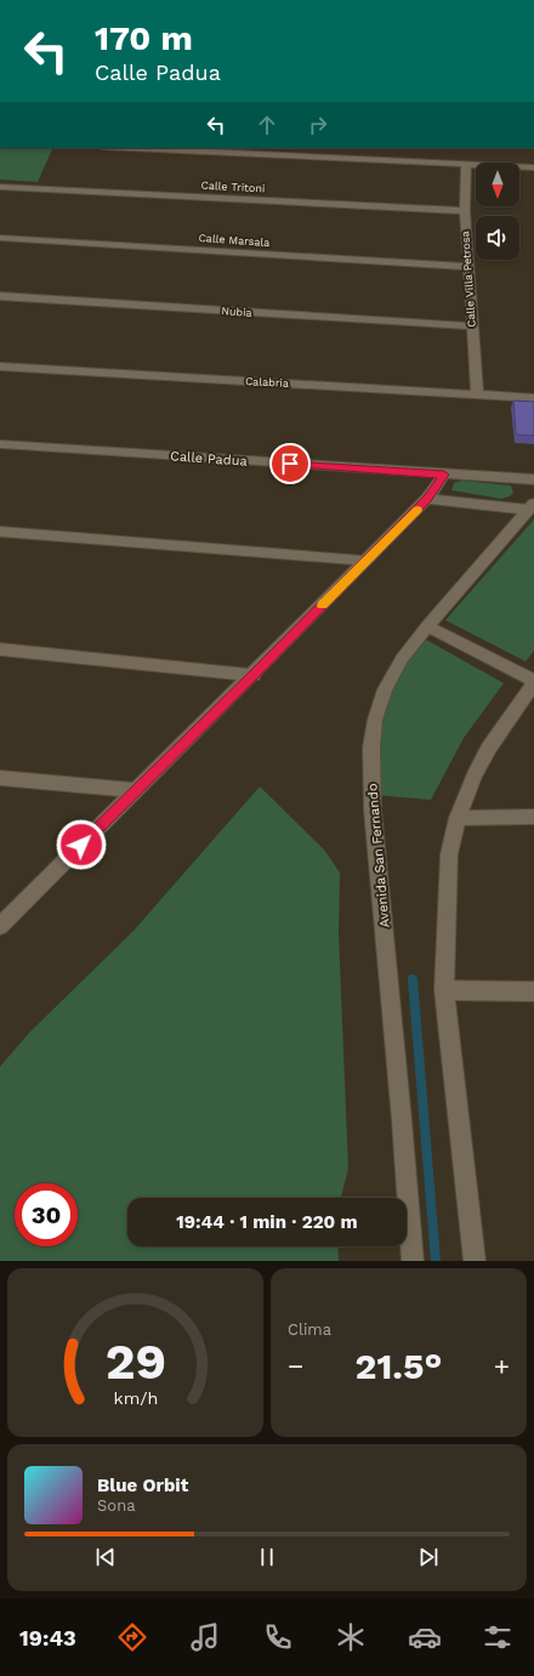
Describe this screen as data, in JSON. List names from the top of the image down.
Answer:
{
  "streets": {
    "street": [
      "Calle Tritoni",
      "Calle Marsala",
      "Calle Villa Petrosa",
      "Nubia",
      "Calabria",
      "Calle Padua",
      "Avenida San Fernando"
    ]
  },
  "crossings": [
    ["Calle Tritoni", "Calle Villa Petrosa"],
    ["Calle Marsala", "Calle Villa Petrosa"],
    ["Calle Villa Petrosa", "Nubia"],
    ["Calle Villa Petrosa", "Calabria"]
  ],
  "north": "bottom",
  "page": {
    "turn": ["170 m", "Calle Padua"],
    "limit": "30",
    "trip": "19:44 · 1 min · 220 m",
    "tile": "Clima",
    "heat": ["−", "21.5°", "+"],
    "song": ["Blue Orbit", "Sona"],
    "tabs": "19:43",
    "gauge": ["29", "km/h"]
  }
}
